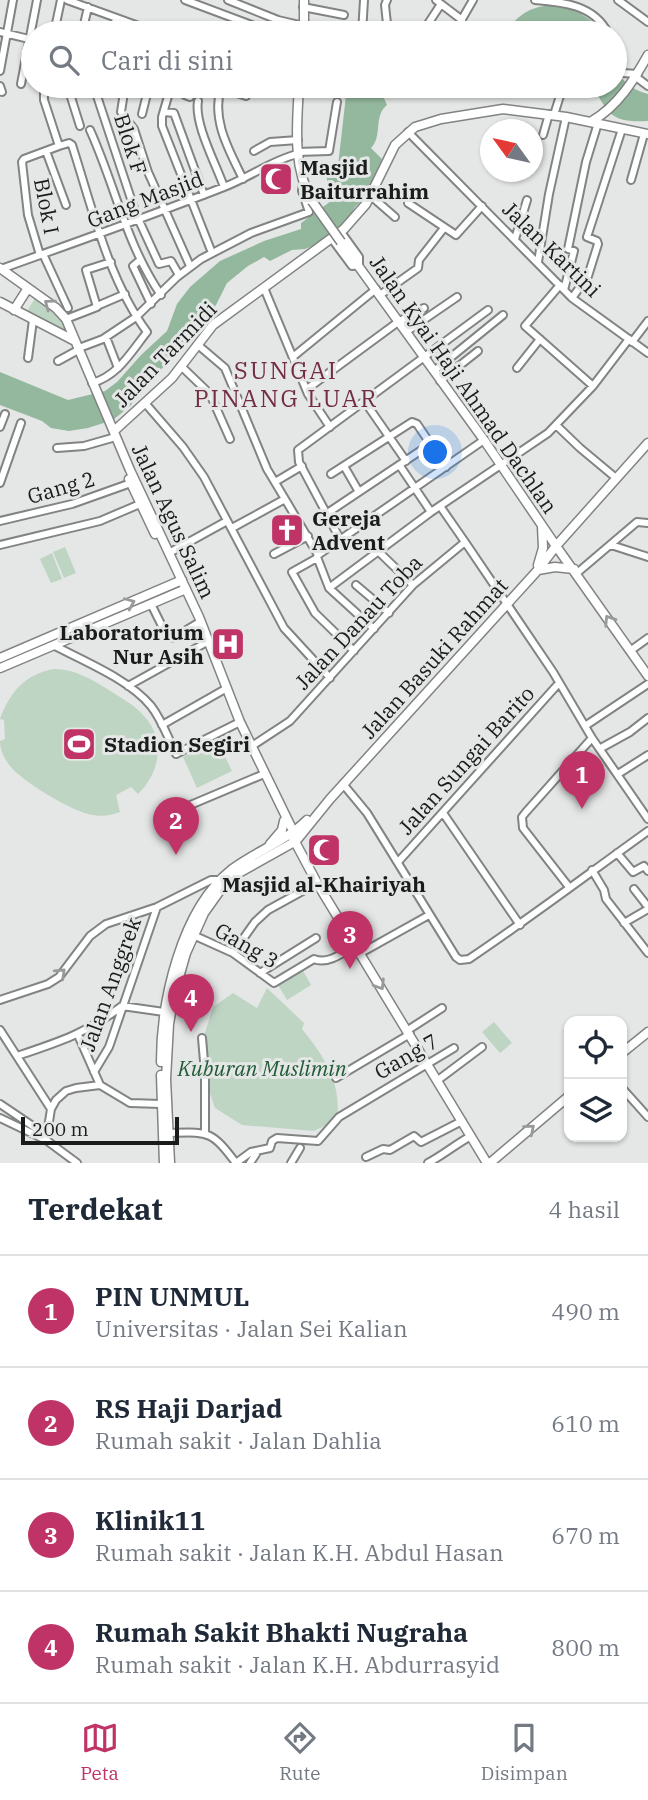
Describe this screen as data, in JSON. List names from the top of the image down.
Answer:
{
  "streets": {
    "street": [
      "Blok F",
      "Gang Masjid",
      "Blok I",
      "Jalan Kartini",
      "Jalan Tarmidi",
      "Jalan Kyai Haji Ahmad Dachlan",
      "Gang 2",
      "Jalan Agus Salim",
      "Jalan Danau Toba",
      "Jalan Basuki Rahmat",
      "Jalan Sungai Barito",
      "Gang 3",
      "Jalan Anggrek",
      "Gang 7"
    ]
  },
  "crossings": [
    ["Blok F", "Gang Masjid"],
    ["Gang Masjid", "Blok I"],
    ["Gang Masjid", "Jalan Kyai Haji Ahmad Dachlan"],
    ["Jalan Kartini", "Jalan Tarmidi"],
    ["Jalan Tarmidi", "Jalan Kyai Haji Ahmad Dachlan"],
    ["Jalan Tarmidi", "Jalan Agus Salim"],
    ["Jalan Kyai Haji Ahmad Dachlan", "Jalan Basuki Rahmat"],
    ["Gang 2", "Jalan Agus Salim"],
    ["Jalan Agus Salim", "Jalan Danau Toba"],
    ["Jalan Agus Salim", "Jalan Basuki Rahmat"]
  ],
  "districts": ["SUNGAI PINANG LUAR"],
  "parks": ["Kuburan Muslimin"],
  "places": {
    "mosque": ["Masjid Baiturrahim", "Masjid al-Khairiyah"],
    "church": ["Gereja Advent"],
    "hospital": ["Laboratorium Nur Asih"],
    "sports": ["Stadion Segiri"]
  },
  "scale_bar": "200 m",
  "north": "top left",
  "page": {
    "search": "Cari di sini",
    "pins": [
      "1",
      "2",
      "3",
      "4"
    ],
    "scale": "200 m",
    "heading": ["Terdekat", "4 hasil"],
    "list": [
      {
        "mark": "1",
        "name": "PIN UNMUL",
        "note": "Universitas · Jalan Sei Kalian",
        "value": "490 m"
      },
      {
        "mark": "2",
        "name": "RS Haji Darjad",
        "note": "Rumah sakit · Jalan Dahlia",
        "value": "610 m"
      },
      {
        "mark": "3",
        "name": "Klinik11",
        "note": "Rumah sakit · Jalan K.H. Abdul Hasan",
        "value": "670 m"
      },
      {
        "mark": "4",
        "name": "Rumah Sakit Bhakti Nugraha",
        "note": "Rumah sakit · Jalan K.H. Abdurrasyid",
        "value": "800 m"
      }
    ],
    "nav": ["Peta", "Rute", "Disimpan"]
  }
}
